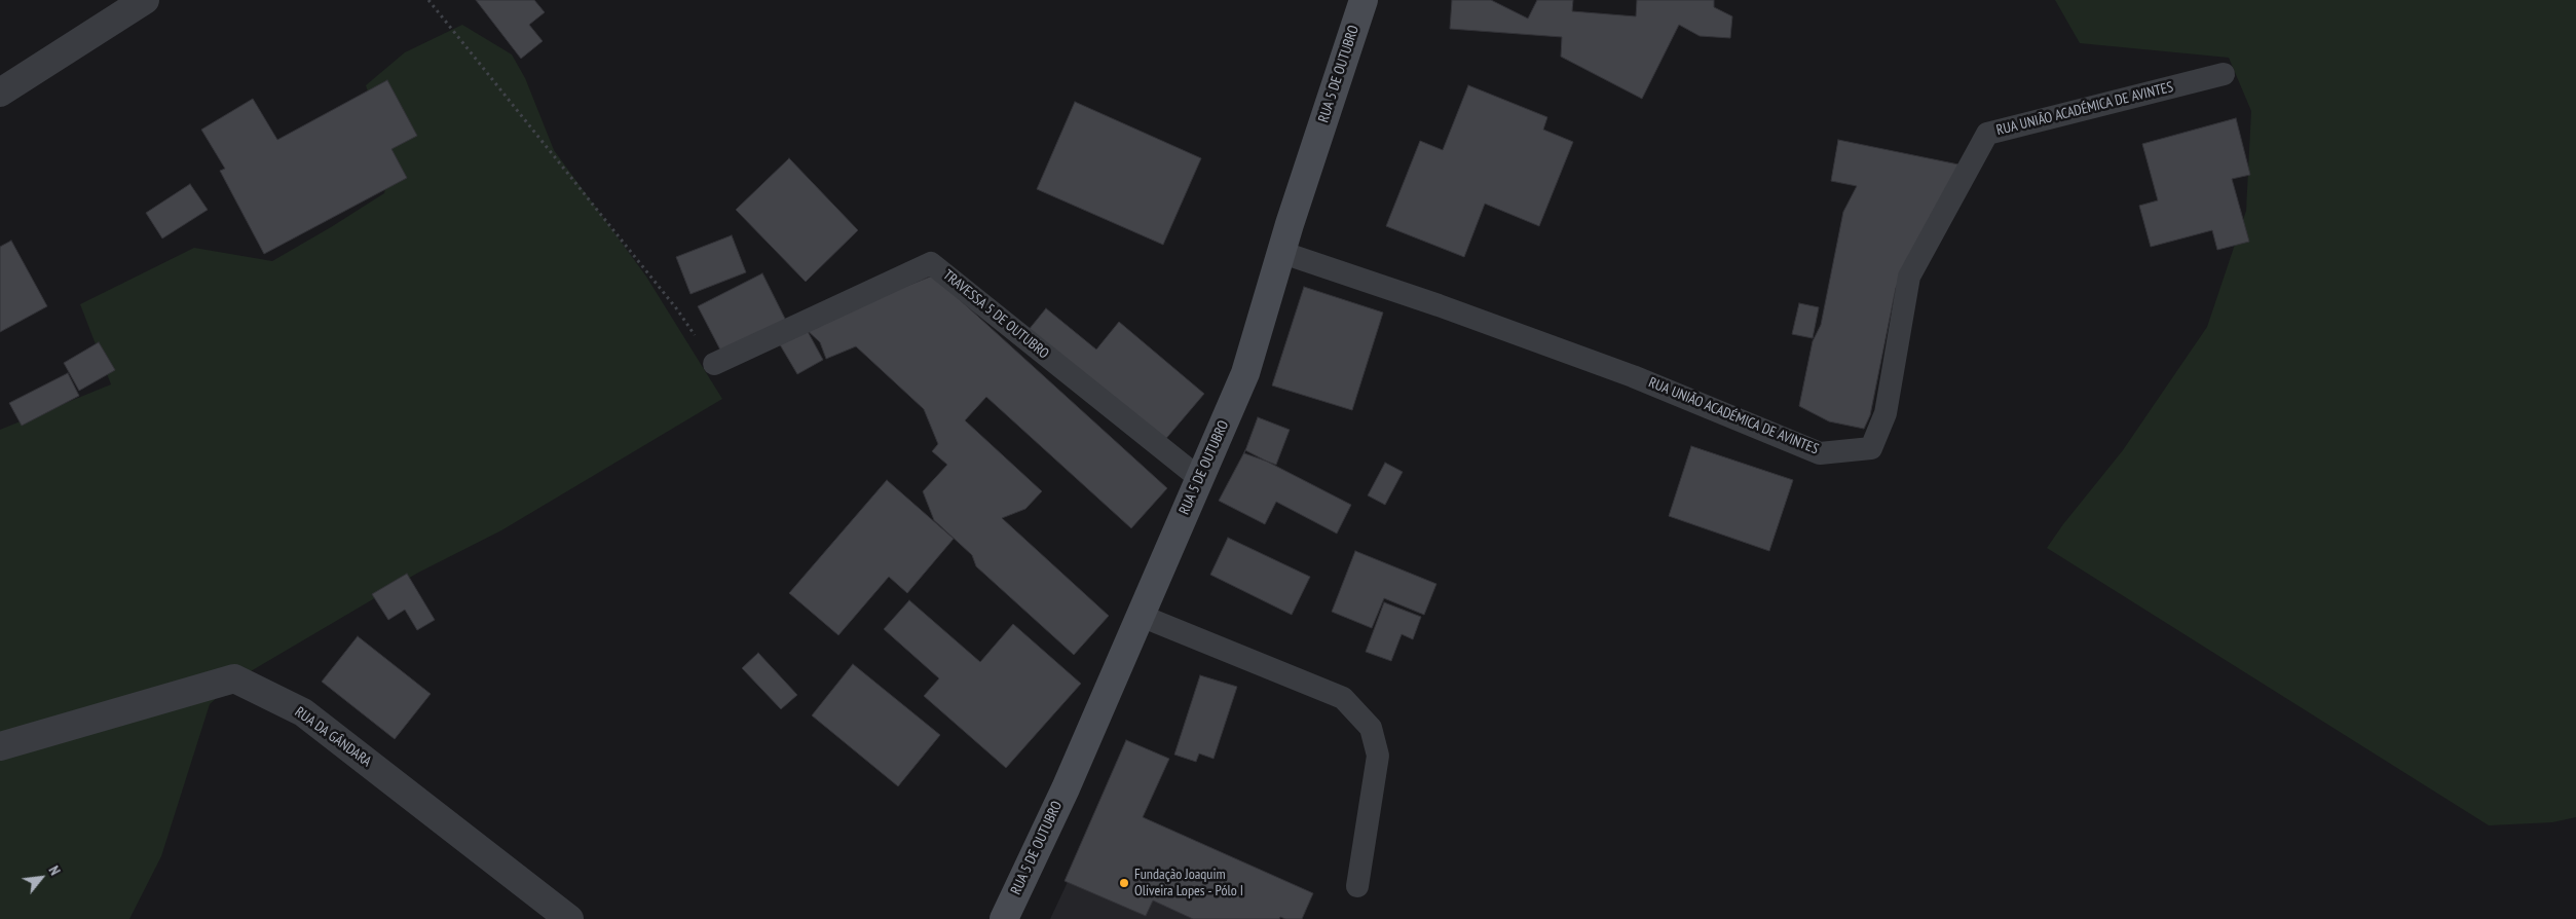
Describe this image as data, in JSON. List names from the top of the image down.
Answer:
{
  "streets": {
    "street": ["RUA 5 DE OUTUBRO", "RUA DA GÂNDARA"],
    "lane": ["RUA UNIÃO ACADÉMICA DE AVINTES", "TRAVESSA 5 DE OUTUBRO"]
  },
  "crossings": [
    ["RUA 5 DE OUTUBRO", "RUA UNIÃO ACADÉMICA DE AVINTES"],
    ["RUA 5 DE OUTUBRO", "TRAVESSA 5 DE OUTUBRO"]
  ],
  "places": ["Fundação Joaquim Oliveira Lopes - Pólo I"],
  "north": "top right"
}
